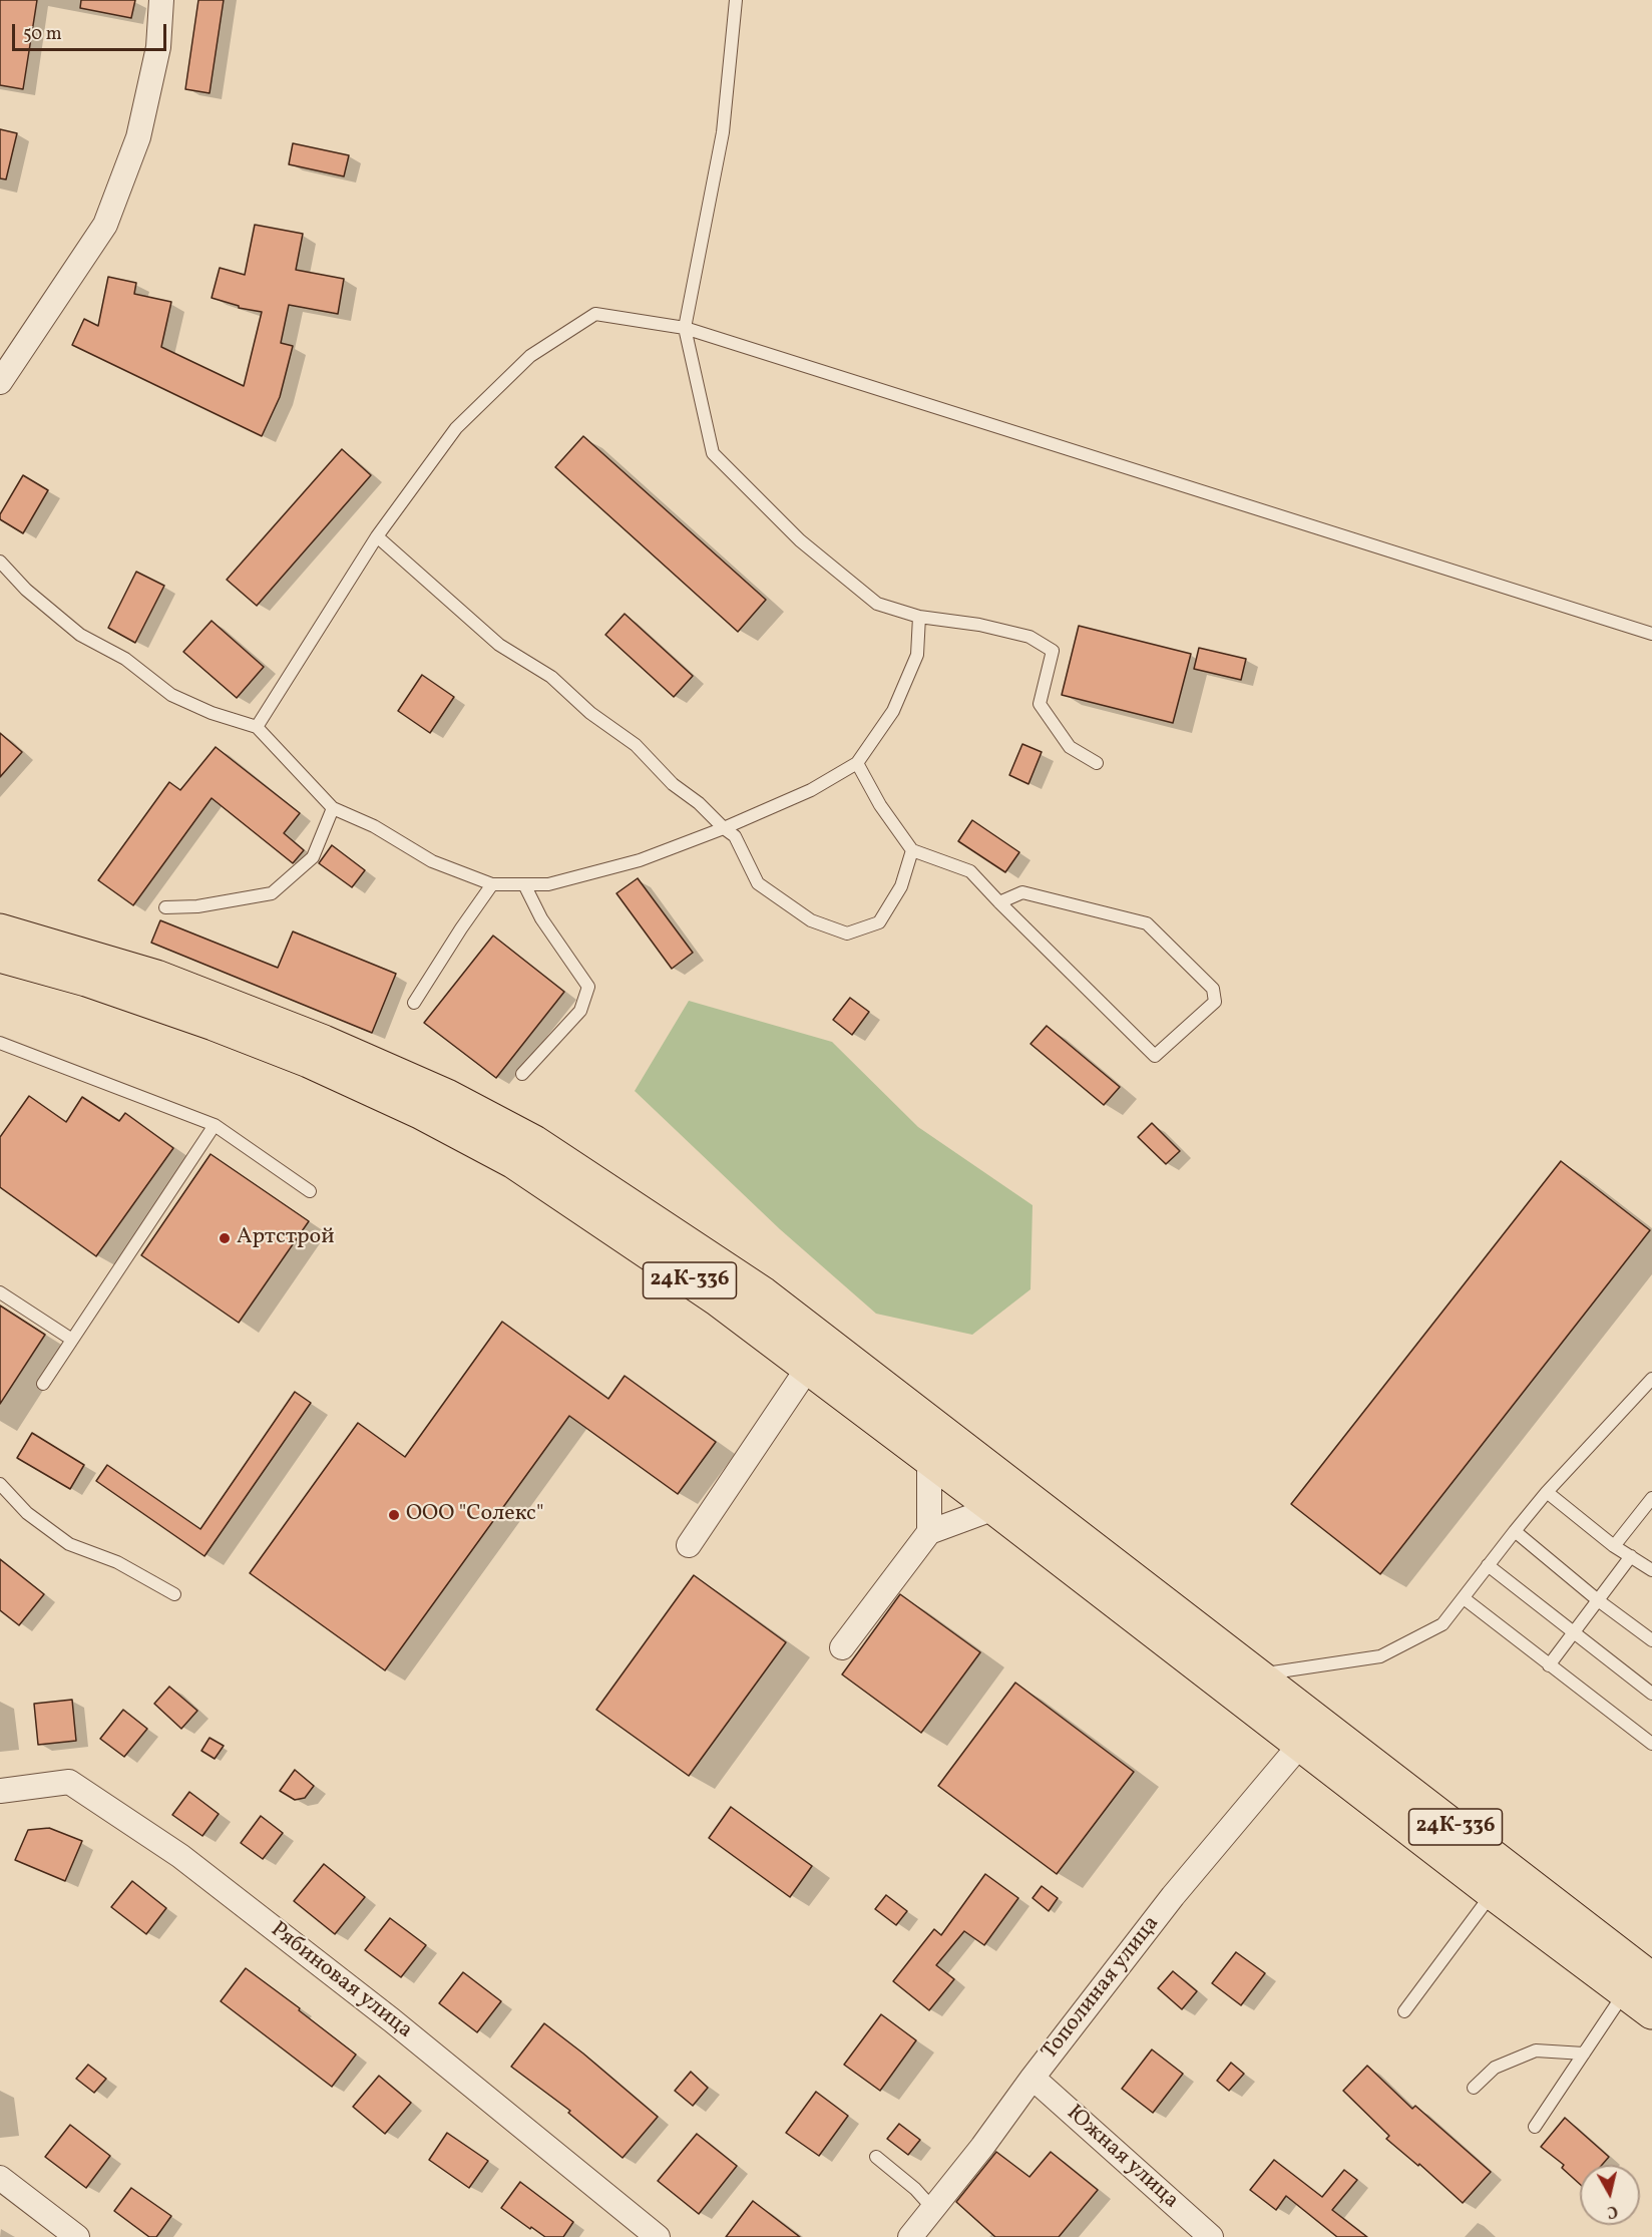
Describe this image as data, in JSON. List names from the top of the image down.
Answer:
{
  "streets": {
    "main road": ["24К-336"],
    "street": ["Рябиновая улица", "Тополиная улица", "Южная улица"]
  },
  "crossings": [
    ["24К-336", "Тополиная улица"],
    ["Тополиная улица", "Южная улица"]
  ],
  "places": ["Артстрой", "ООО \"Солекс\""],
  "scale_bar": "50 m",
  "north": "bottom"
}
